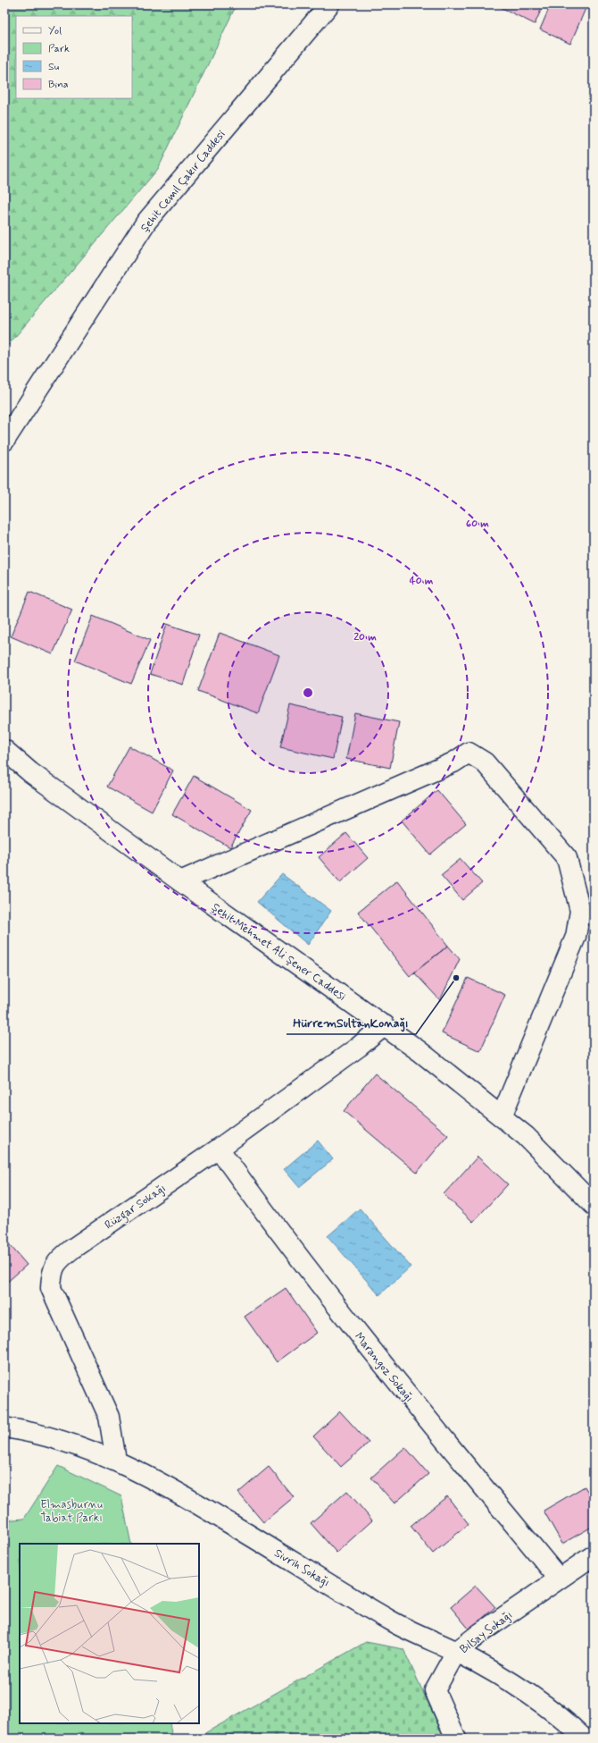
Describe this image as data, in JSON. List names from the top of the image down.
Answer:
{
  "streets": {
    "street": [
      "Şehit Cemil Çakır Caddesi",
      "Şehit Mehmet Ali Şener Caddesi",
      "Rüzgar Sokağı",
      "Marangoz Sokağı",
      "Sivrih Sokağı",
      "Bilsay Sokağı"
    ]
  },
  "crossings": [
    ["Şehit Mehmet Ali Şener Caddesi", "Rüzgar Sokağı"],
    ["Rüzgar Sokağı", "Marangoz Sokağı"],
    ["Rüzgar Sokağı", "Sivrih Sokağı"],
    ["Marangoz Sokağı", "Bilsay Sokağı"],
    ["Sivrih Sokağı", "Bilsay Sokağı"]
  ],
  "parks": ["Elmasburnu Tabiat Parkı"],
  "places": ["HürremSultanKonağı"],
  "legend": [
    "Yol",
    "Park",
    "Su",
    "Bina"
  ],
  "rings": ["60 m", "40 m", "20 m"]
}
